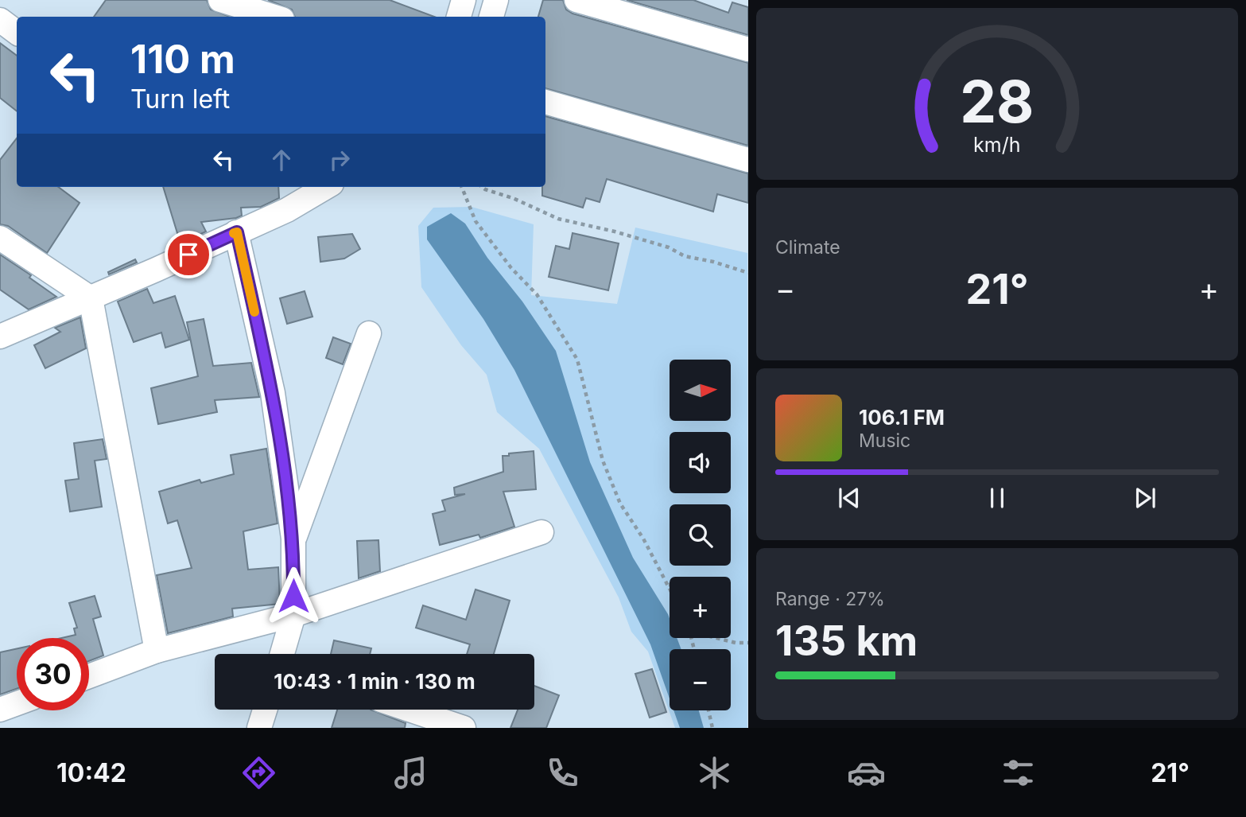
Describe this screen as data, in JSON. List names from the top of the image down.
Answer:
{
  "north": "right",
  "page": {
    "turn": ["110 m", "Turn left"],
    "tile": [
      "Climate",
      ["Range · 27%", "135 km"]
    ],
    "heat": ["−", "21°", "+"],
    "map_buttons": ["+", "−"],
    "song": ["106.1 FM", "Music"],
    "limit": "30",
    "trip": "10:43 · 1 min · 130 m",
    "tabs": ["10:42", "21°"],
    "gauge": ["28", "km/h"]
  }
}
